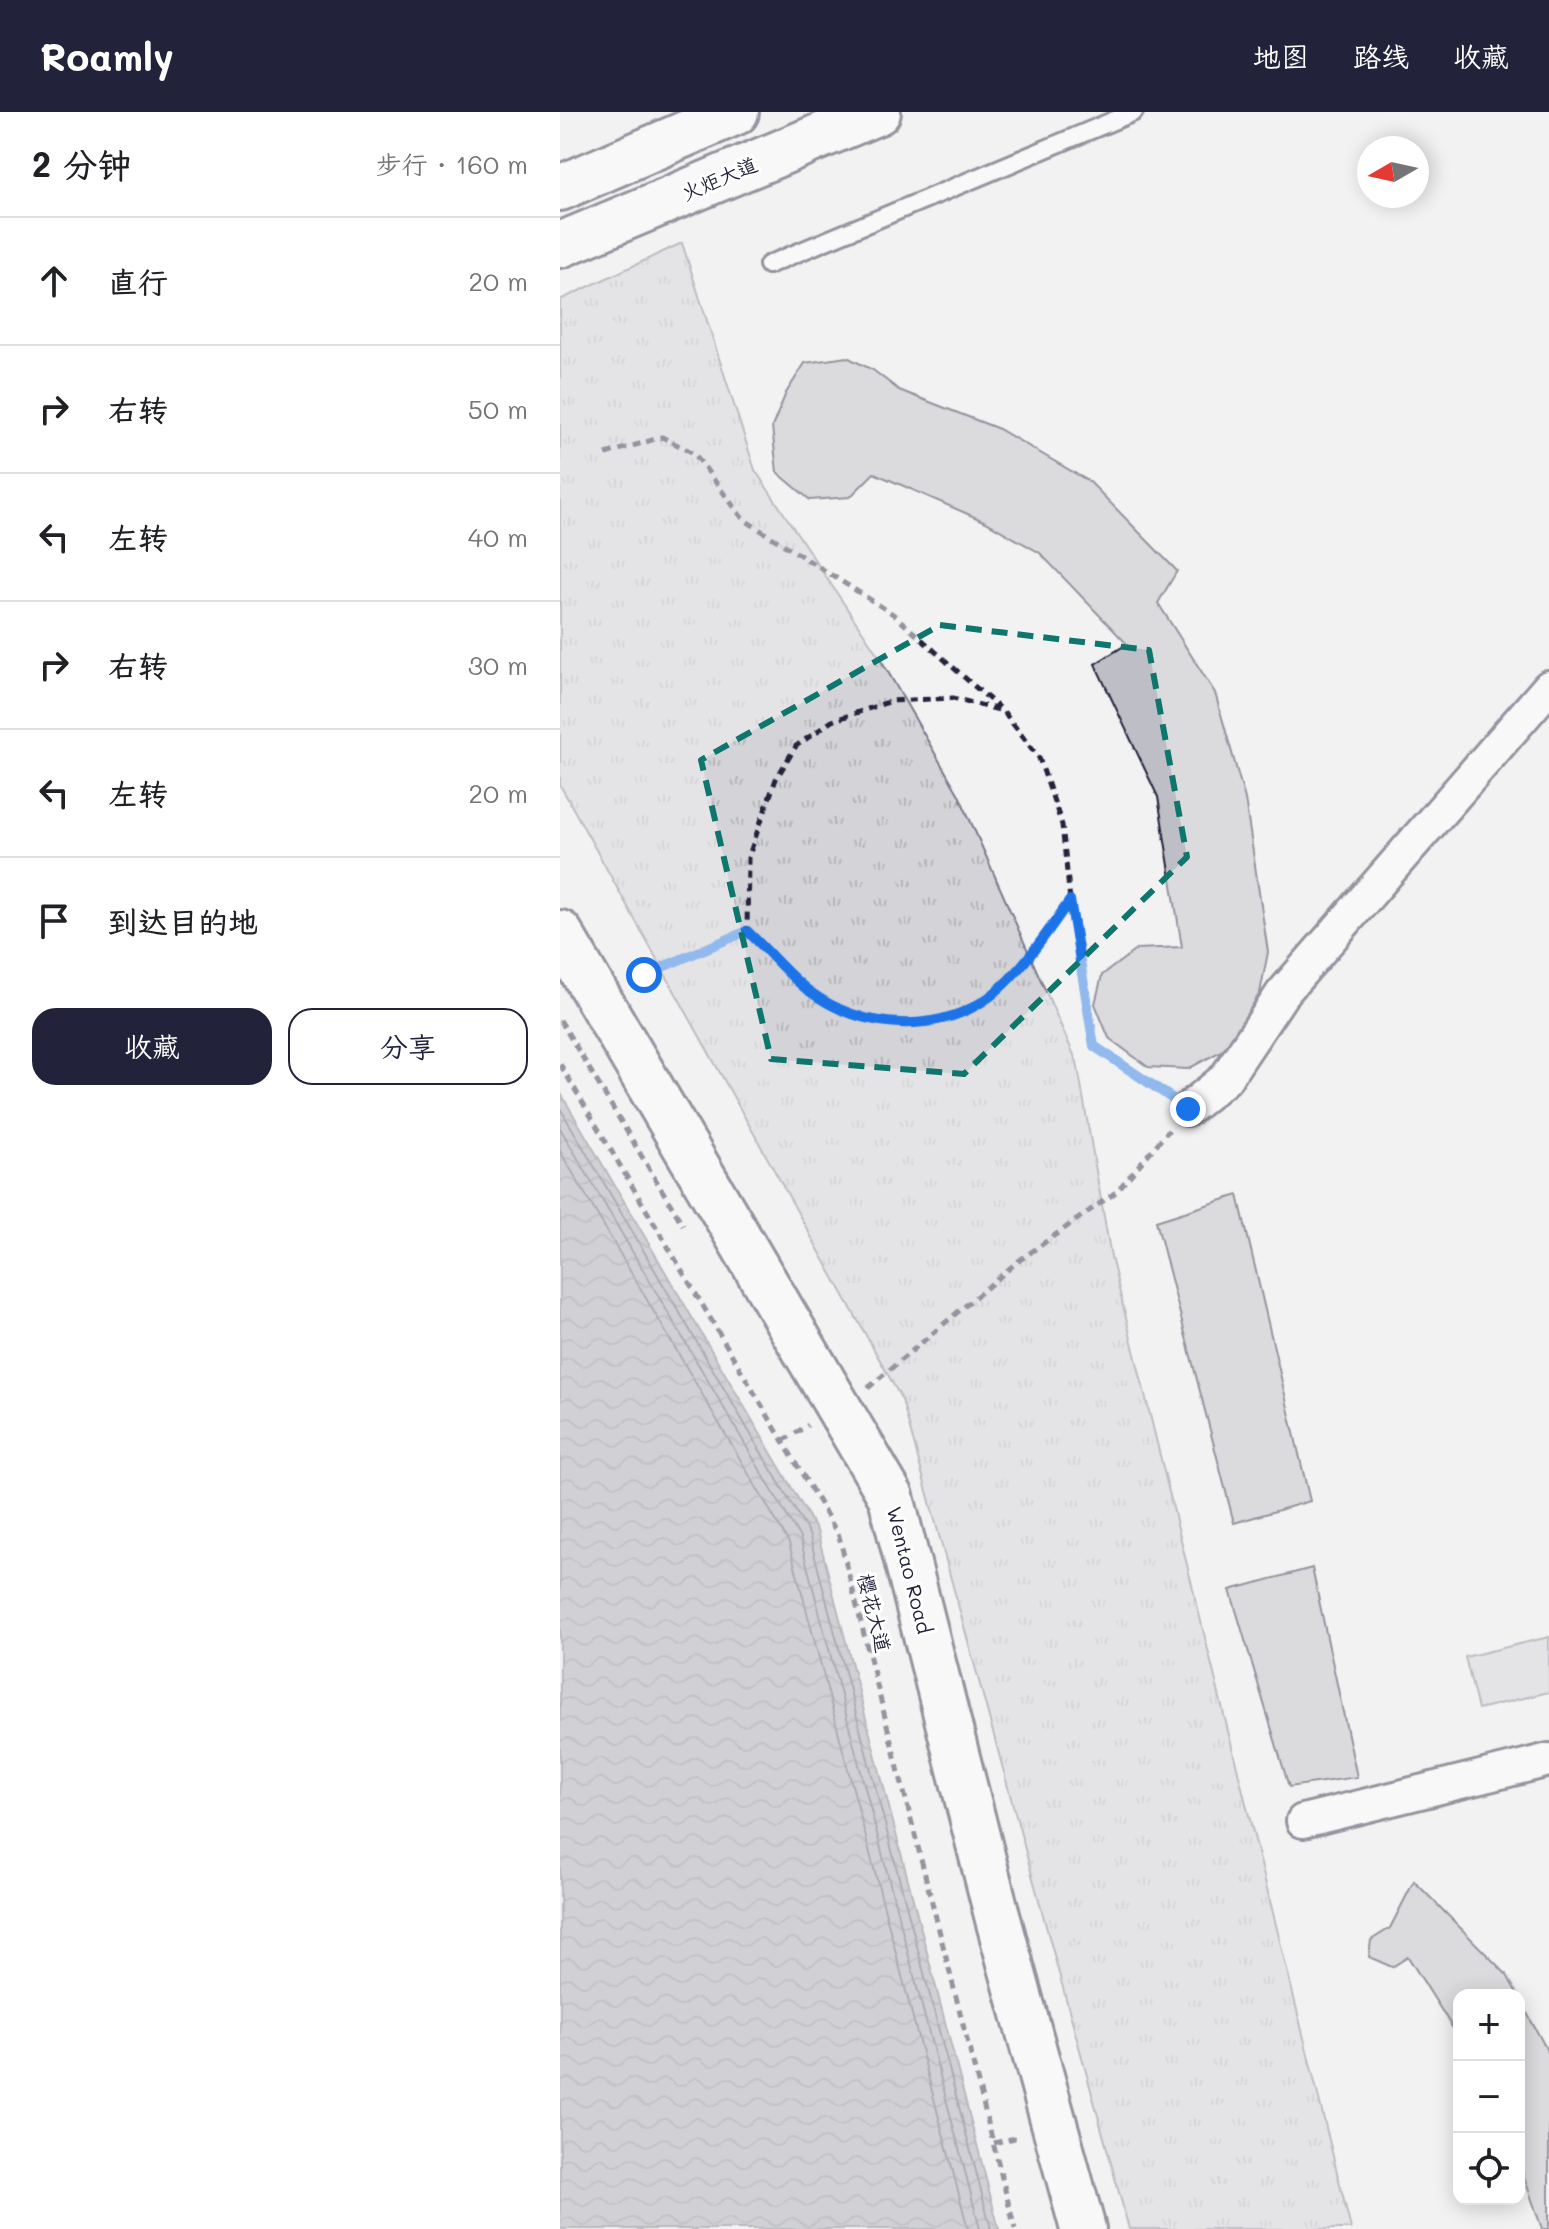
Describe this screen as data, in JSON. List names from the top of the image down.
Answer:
{
  "streets": {
    "main road": ["火炬大道", "Wentao Road"],
    "path": ["樱花大道"]
  },
  "north": "left",
  "page": {
    "header": "Roamly",
    "nav": ["地图", "路线", "收藏"],
    "heading": ["2 分钟", "步行 · 160 m"],
    "list": [
      ["直行", "20 m"],
      ["右转", "50 m"],
      ["左转", "40 m"],
      ["右转", "30 m"],
      ["左转", "20 m"],
      "到达目的地"
    ],
    "buttons": ["收藏", "分享"],
    "map_buttons": ["+", "−"]
  }
}
